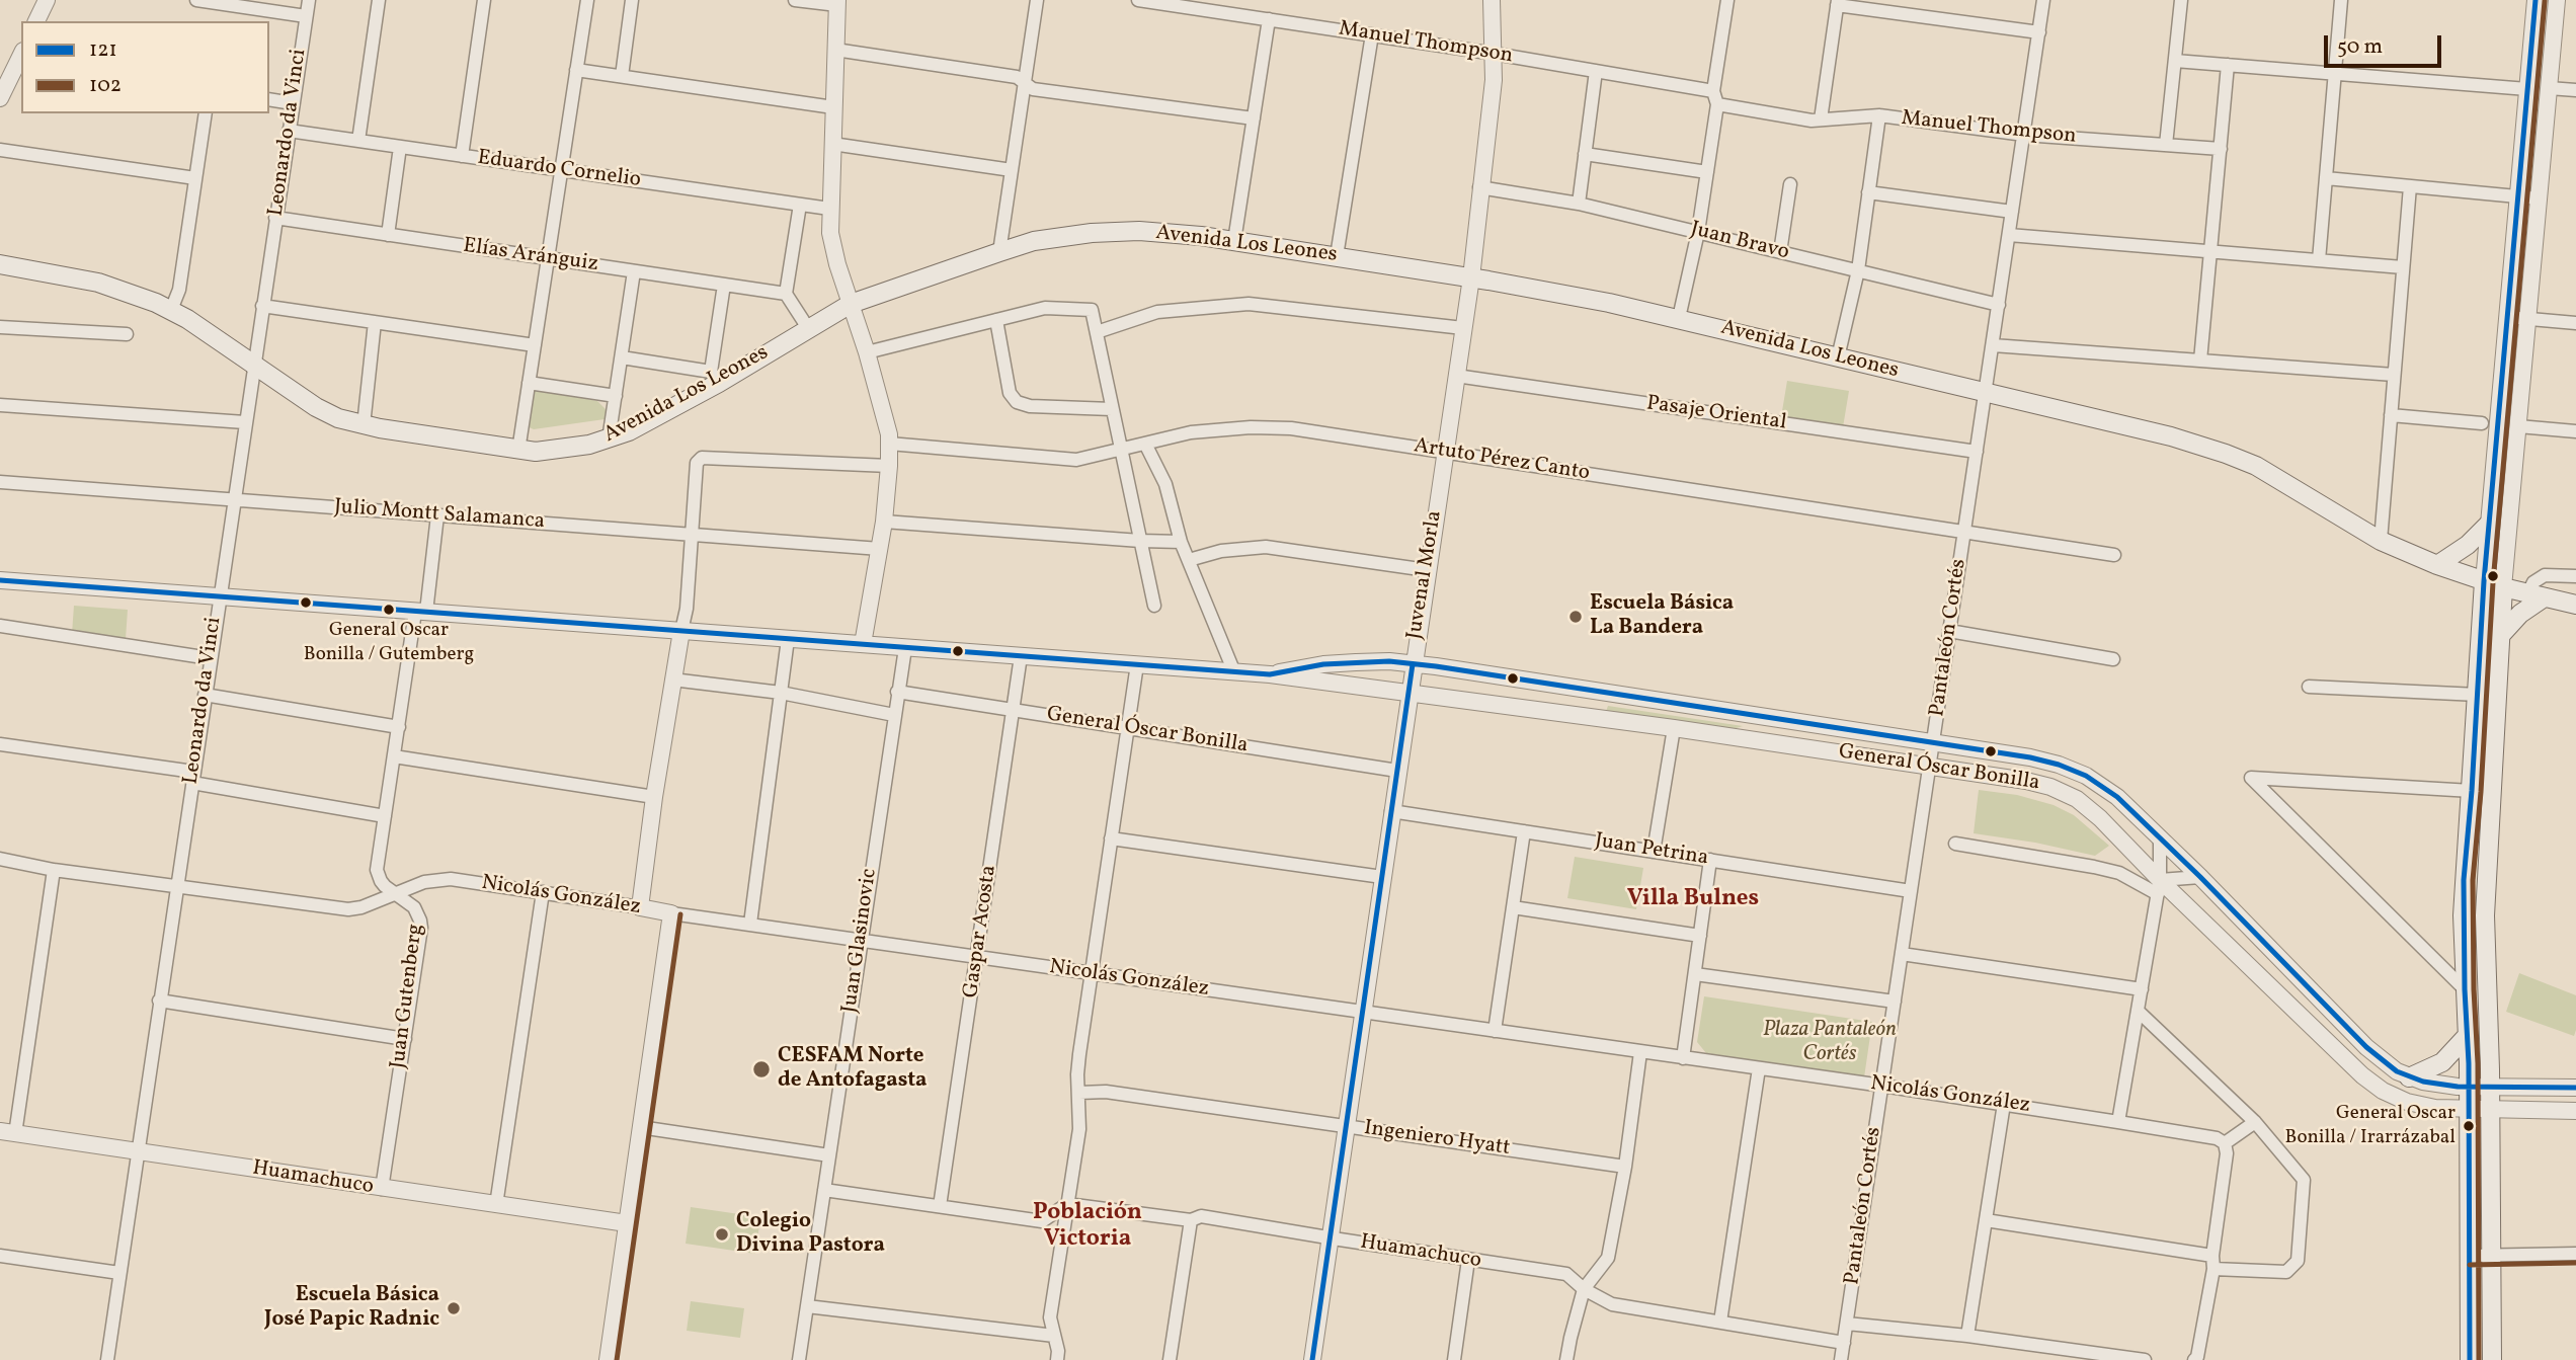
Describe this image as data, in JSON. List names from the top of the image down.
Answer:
{
  "streets": {
    "main road": ["Avenida Los Leones"],
    "street": [
      "Manuel Thompson",
      "Leonardo da Vinci",
      "Eduardo Cornelio",
      "Juan Bravo",
      "Elías Aránguiz",
      "Pasaje Oriental",
      "Artuto Pérez Canto",
      "Julio Montt Salamanca",
      "Juvenal Morla",
      "Pantaleón Cortés",
      "General Óscar Bonilla",
      "Juan Petrina",
      "Nicolás González",
      "Gaspar Acosta",
      "Juan Glasinovic",
      "Juan Gutenberg",
      "Ingeniero Hyatt",
      "Huamachuco"
    ]
  },
  "crossings": [
    ["Manuel Thompson", "Juvenal Morla"],
    ["Manuel Thompson", "Pantaleón Cortés"],
    ["Leonardo da Vinci", "Eduardo Cornelio"],
    ["Leonardo da Vinci", "Avenida Los Leones"],
    ["Leonardo da Vinci", "Elías Aránguiz"],
    ["Leonardo da Vinci", "Julio Montt Salamanca"],
    ["Leonardo da Vinci", "General Óscar Bonilla"],
    ["Leonardo da Vinci", "Nicolás González"],
    ["Leonardo da Vinci", "Huamachuco"],
    ["Juan Bravo", "Juvenal Morla"],
    ["Juan Bravo", "Pantaleón Cortés"],
    ["Avenida Los Leones", "Juvenal Morla"],
    ["Avenida Los Leones", "Pantaleón Cortés"],
    ["Pasaje Oriental", "Juvenal Morla"],
    ["Pasaje Oriental", "Pantaleón Cortés"],
    ["Artuto Pérez Canto", "Juvenal Morla"],
    ["Artuto Pérez Canto", "Pantaleón Cortés"],
    ["Julio Montt Salamanca", "Juan Gutenberg"],
    ["Juvenal Morla", "General Óscar Bonilla"],
    ["Juvenal Morla", "Juan Petrina"],
    ["Juvenal Morla", "Nicolás González"],
    ["Juvenal Morla", "Ingeniero Hyatt"],
    ["Juvenal Morla", "Huamachuco"],
    ["Pantaleón Cortés", "General Óscar Bonilla"],
    ["Pantaleón Cortés", "Juan Petrina"],
    ["Pantaleón Cortés", "Nicolás González"],
    ["Pantaleón Cortés", "Huamachuco"],
    ["General Óscar Bonilla", "Gaspar Acosta"],
    ["General Óscar Bonilla", "Juan Glasinovic"],
    ["General Óscar Bonilla", "Juan Gutenberg"],
    ["Nicolás González", "Gaspar Acosta"],
    ["Nicolás González", "Juan Glasinovic"],
    ["Nicolás González", "Juan Gutenberg"],
    ["Juan Gutenberg", "Huamachuco"]
  ],
  "districts": ["Villa Bulnes", "Población Victoria"],
  "parks": ["Plaza Pantaleón Cortés"],
  "places": [
    "General Oscar Bonilla / Gutemberg",
    "Escuela Básica La Bandera",
    "CESFAM Norte de Antofagasta",
    "General Oscar Bonilla / Irarrázabal",
    "Colegio Divina Pastora",
    "Escuela Básica José Papic Radnic"
  ],
  "lines": ["transit line 121", "transit line 102"],
  "legend": ["121", "102"],
  "scale_bar": "50 m"
}
